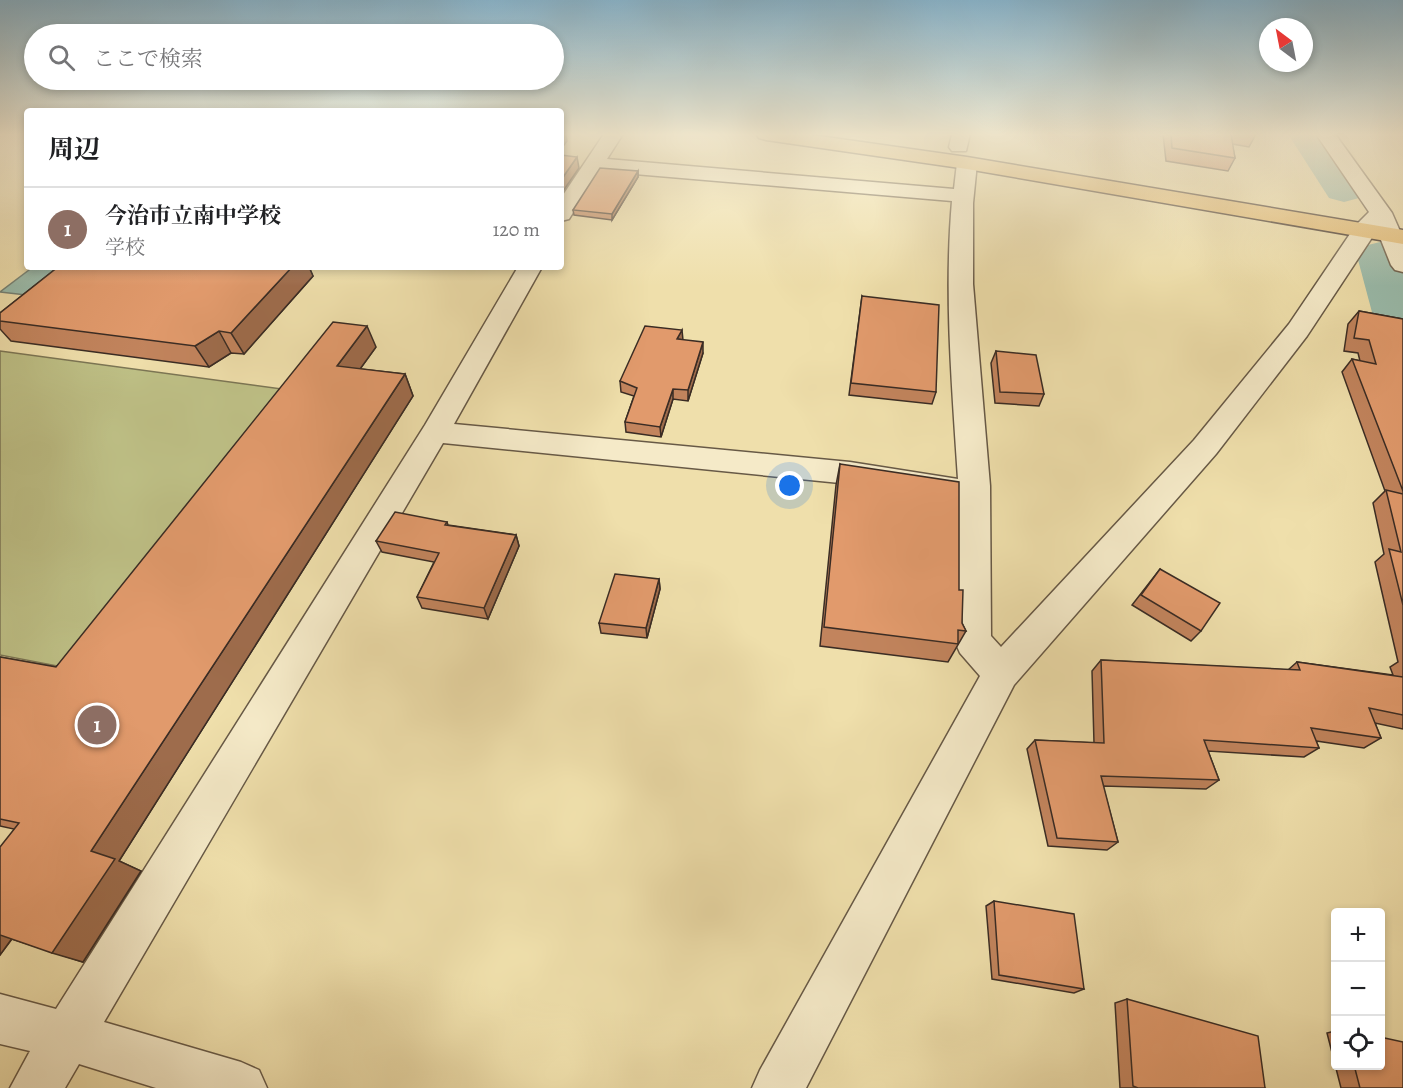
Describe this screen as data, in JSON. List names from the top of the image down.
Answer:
{
  "north": "top left",
  "page": {
    "search": "ここで検索",
    "heading": "周辺",
    "list": [
      {
        "mark": "1",
        "name": "今治市立南中学校",
        "note": "学校",
        "value": "120 m"
      }
    ],
    "pins": "1",
    "map_buttons": ["+", "−"]
  }
}
